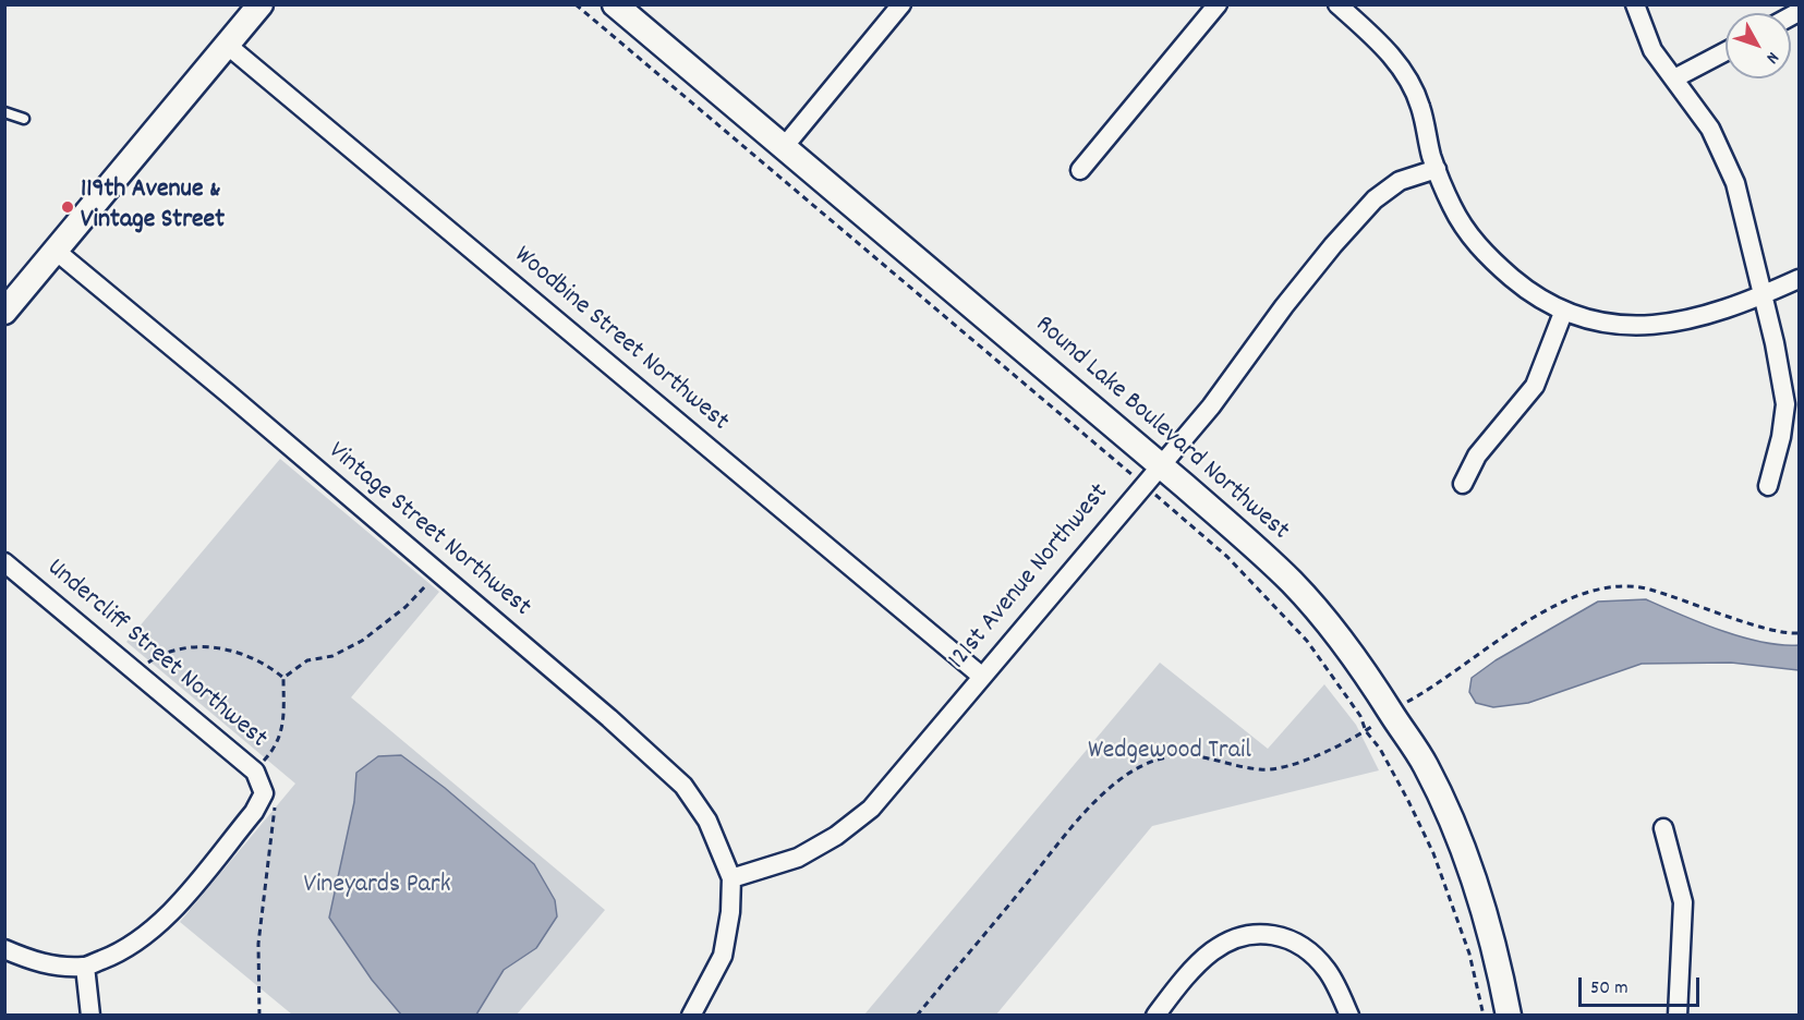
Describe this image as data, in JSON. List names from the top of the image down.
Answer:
{
  "streets": {
    "main road": ["Round Lake Boulevard Northwest"],
    "street": [
      "Woodbine Street Northwest",
      "Vintage Street Northwest",
      "121st Avenue Northwest",
      "Undercliff Street Northwest"
    ]
  },
  "crossings": [
    ["Woodbine Street Northwest", "121st Avenue Northwest"],
    ["Round Lake Boulevard Northwest", "121st Avenue Northwest"],
    ["Vintage Street Northwest", "121st Avenue Northwest"]
  ],
  "parks": ["Wedgewood Trail", "Vineyards Park"],
  "places": ["119th Avenue & Vintage Street"],
  "scale_bar": "50 m",
  "north": "bottom right"
}
